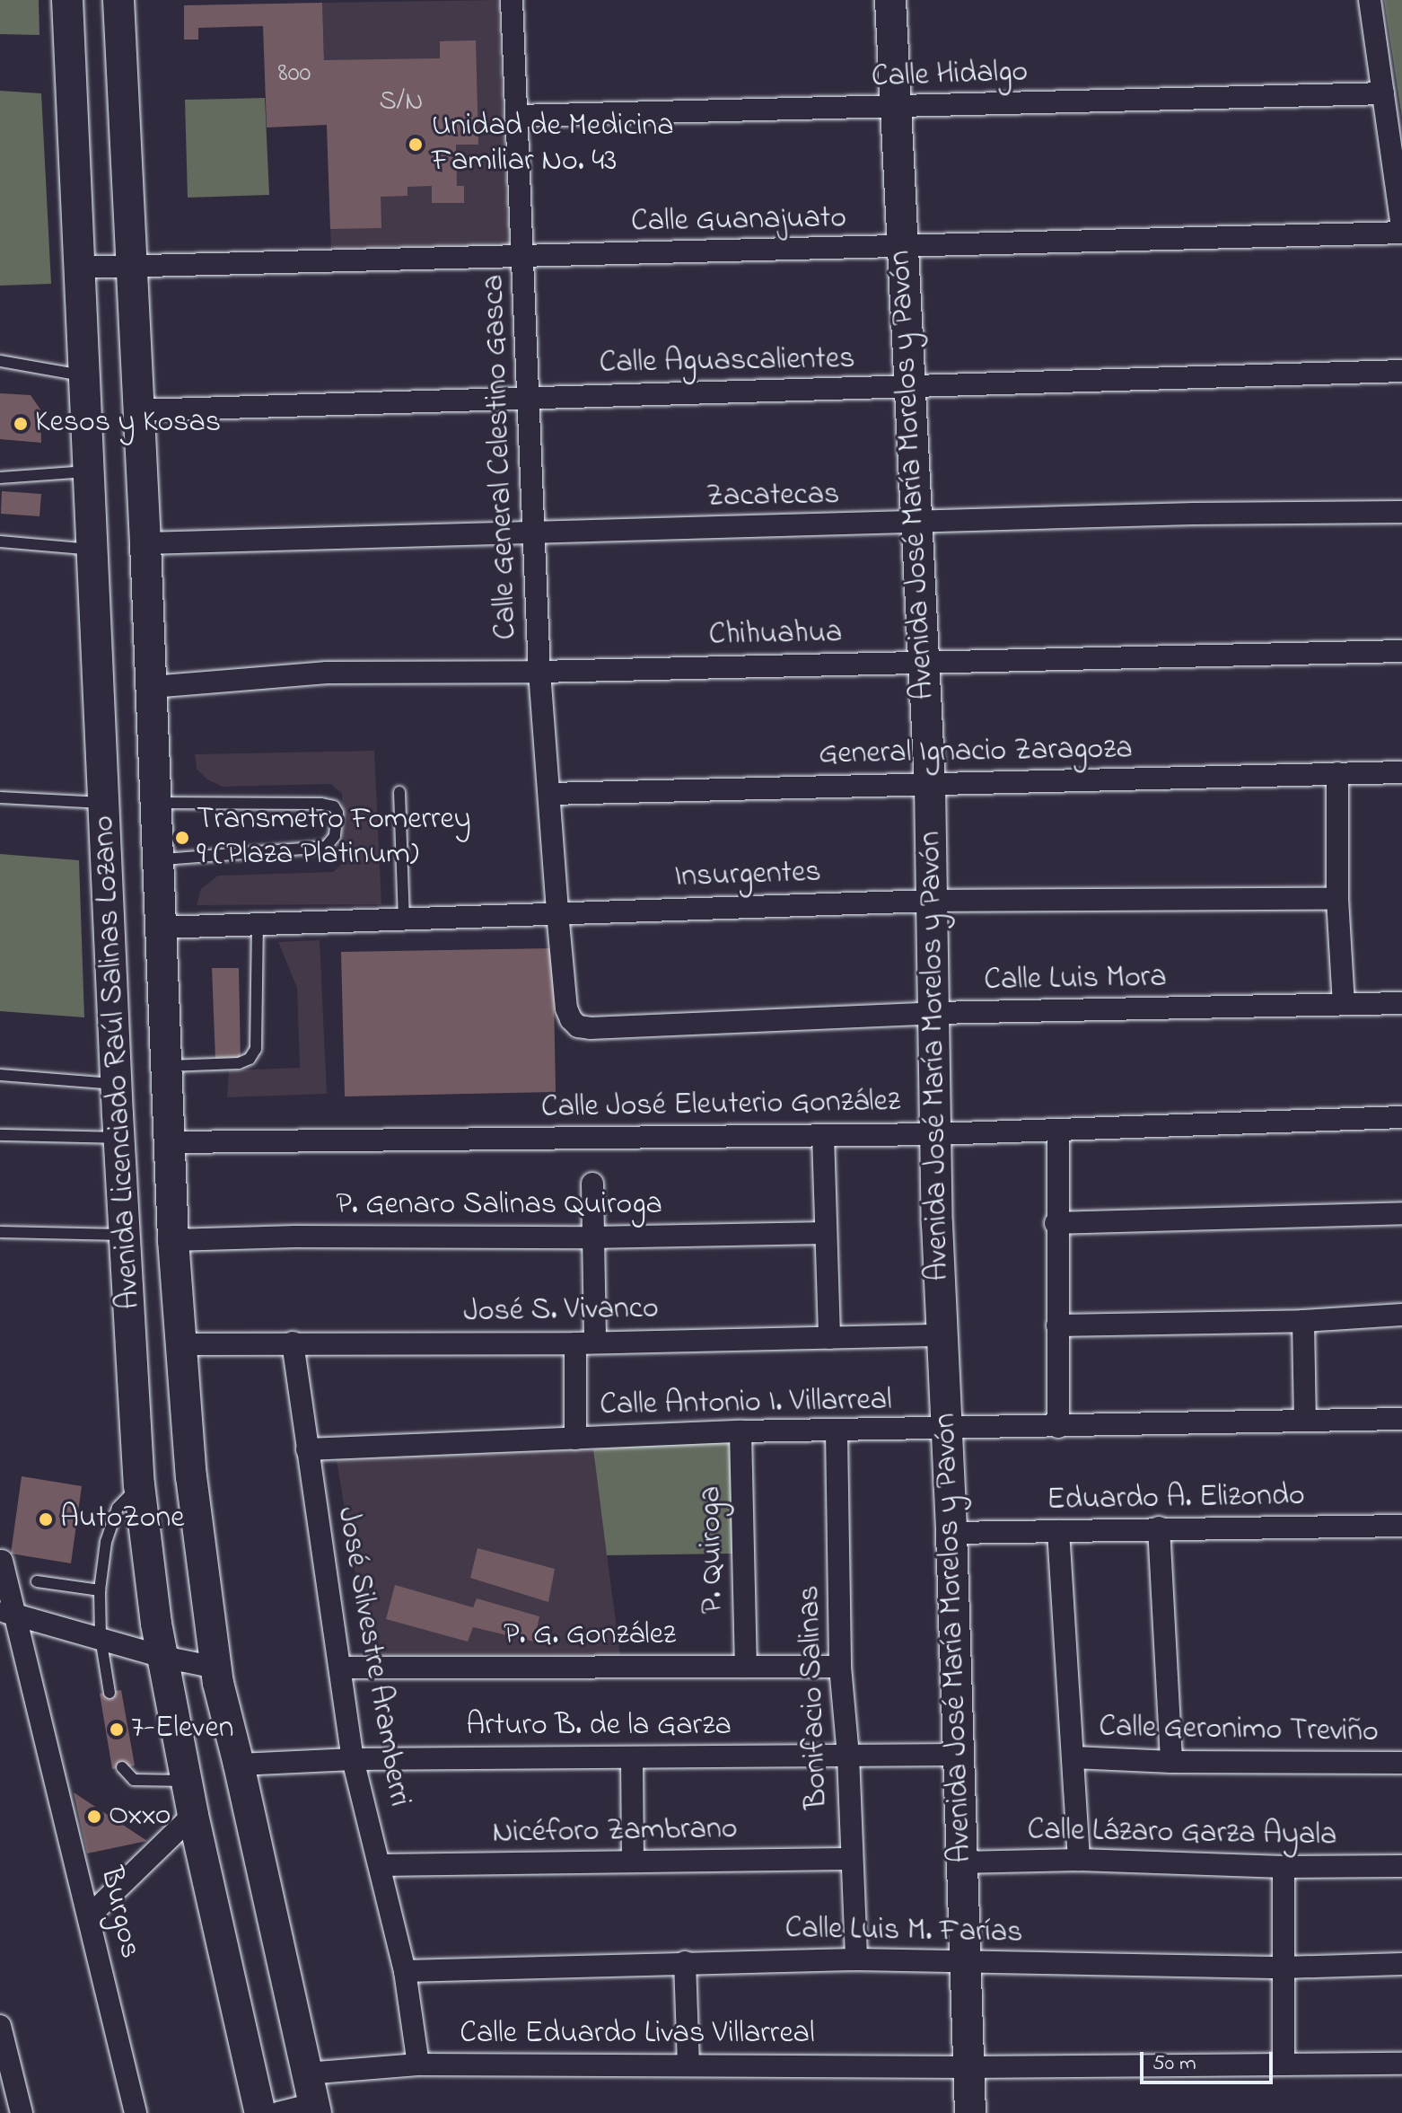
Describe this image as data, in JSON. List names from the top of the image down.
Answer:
{
  "streets": {
    "main road": ["Avenida José María Morelos y Pavón", "Avenida Licenciado Raúl Salinas Lozano"],
    "street": [
      "Calle Hidalgo",
      "Calle Guanajuato",
      "Calle Aguascalientes",
      "Calle General Celestino Gasca",
      "Zacatecas",
      "Chihuahua",
      "General Ignacio Zaragoza",
      "Insurgentes",
      "Calle Luis Mora",
      "Calle José Eleuterio González",
      "P. Genaro Salinas Quiroga",
      "José S. Vivanco",
      "Calle Antonio I. Villarreal",
      "Eduardo A. Elizondo",
      "P. Quiroga",
      "P. G. González",
      "José Silvestre Aramberri",
      "Bonifacio Salinas",
      "Arturo B. de la Garza",
      "Calle Geronimo Treviño",
      "Nicéforo Zambrano",
      "Calle Lázaro Garza Ayala",
      "Burgos",
      "Calle Luis M. Farías",
      "Calle Eduardo Livas Villarreal"
    ]
  },
  "crossings": [
    ["Calle Hidalgo", "Calle General Celestino Gasca"],
    ["Calle Hidalgo", "Avenida José María Morelos y Pavón"],
    ["Calle Guanajuato", "Calle General Celestino Gasca"],
    ["Calle Guanajuato", "Avenida José María Morelos y Pavón"],
    ["Calle Guanajuato", "Avenida Licenciado Raúl Salinas Lozano"],
    ["Calle Aguascalientes", "Calle General Celestino Gasca"],
    ["Calle Aguascalientes", "Avenida José María Morelos y Pavón"],
    ["Calle Aguascalientes", "Avenida Licenciado Raúl Salinas Lozano"],
    ["Calle General Celestino Gasca", "Zacatecas"],
    ["Calle General Celestino Gasca", "Chihuahua"],
    ["Calle General Celestino Gasca", "General Ignacio Zaragoza"],
    ["Calle General Celestino Gasca", "Insurgentes"],
    ["Calle General Celestino Gasca", "Calle Luis Mora"],
    ["Avenida José María Morelos y Pavón", "Zacatecas"],
    ["Avenida José María Morelos y Pavón", "Chihuahua"],
    ["Avenida José María Morelos y Pavón", "General Ignacio Zaragoza"],
    ["Avenida José María Morelos y Pavón", "Insurgentes"],
    ["Avenida José María Morelos y Pavón", "Calle Luis Mora"],
    ["Avenida José María Morelos y Pavón", "Calle José Eleuterio González"],
    ["Avenida José María Morelos y Pavón", "José S. Vivanco"],
    ["Avenida José María Morelos y Pavón", "Calle Antonio I. Villarreal"],
    ["Avenida José María Morelos y Pavón", "Eduardo A. Elizondo"],
    ["Avenida José María Morelos y Pavón", "Arturo B. de la Garza"],
    ["Avenida José María Morelos y Pavón", "Calle Lázaro Garza Ayala"],
    ["Avenida José María Morelos y Pavón", "Calle Luis M. Farías"],
    ["Avenida José María Morelos y Pavón", "Calle Eduardo Livas Villarreal"],
    ["Zacatecas", "Avenida Licenciado Raúl Salinas Lozano"],
    ["Chihuahua", "Avenida Licenciado Raúl Salinas Lozano"],
    ["Insurgentes", "Avenida Licenciado Raúl Salinas Lozano"],
    ["Avenida Licenciado Raúl Salinas Lozano", "Calle José Eleuterio González"],
    ["Avenida Licenciado Raúl Salinas Lozano", "P. Genaro Salinas Quiroga"],
    ["Avenida Licenciado Raúl Salinas Lozano", "José S. Vivanco"],
    ["Avenida Licenciado Raúl Salinas Lozano", "Arturo B. de la Garza"],
    ["Avenida Licenciado Raúl Salinas Lozano", "Calle Eduardo Livas Villarreal"],
    ["José S. Vivanco", "José Silvestre Aramberri"],
    ["Calle Antonio I. Villarreal", "P. Quiroga"],
    ["Calle Antonio I. Villarreal", "José Silvestre Aramberri"],
    ["Calle Antonio I. Villarreal", "Bonifacio Salinas"],
    ["P. Quiroga", "P. G. González"],
    ["P. G. González", "José Silvestre Aramberri"],
    ["P. G. González", "Bonifacio Salinas"],
    ["José Silvestre Aramberri", "Arturo B. de la Garza"],
    ["José Silvestre Aramberri", "Nicéforo Zambrano"],
    ["José Silvestre Aramberri", "Calle Luis M. Farías"],
    ["José Silvestre Aramberri", "Calle Eduardo Livas Villarreal"],
    ["Bonifacio Salinas", "Arturo B. de la Garza"],
    ["Bonifacio Salinas", "Nicéforo Zambrano"],
    ["Bonifacio Salinas", "Calle Luis M. Farías"]
  ],
  "places": [
    "Unidad de Medicina Familiar No. 43",
    "Kesos y Kosas",
    "Transmetro Fomerrey 9 (Plaza Platinum)",
    "AutoZone",
    "7-Eleven",
    "Oxxo"
  ],
  "house_numbers": ["800", "S/N"],
  "scale_bar": "50 m"
}
